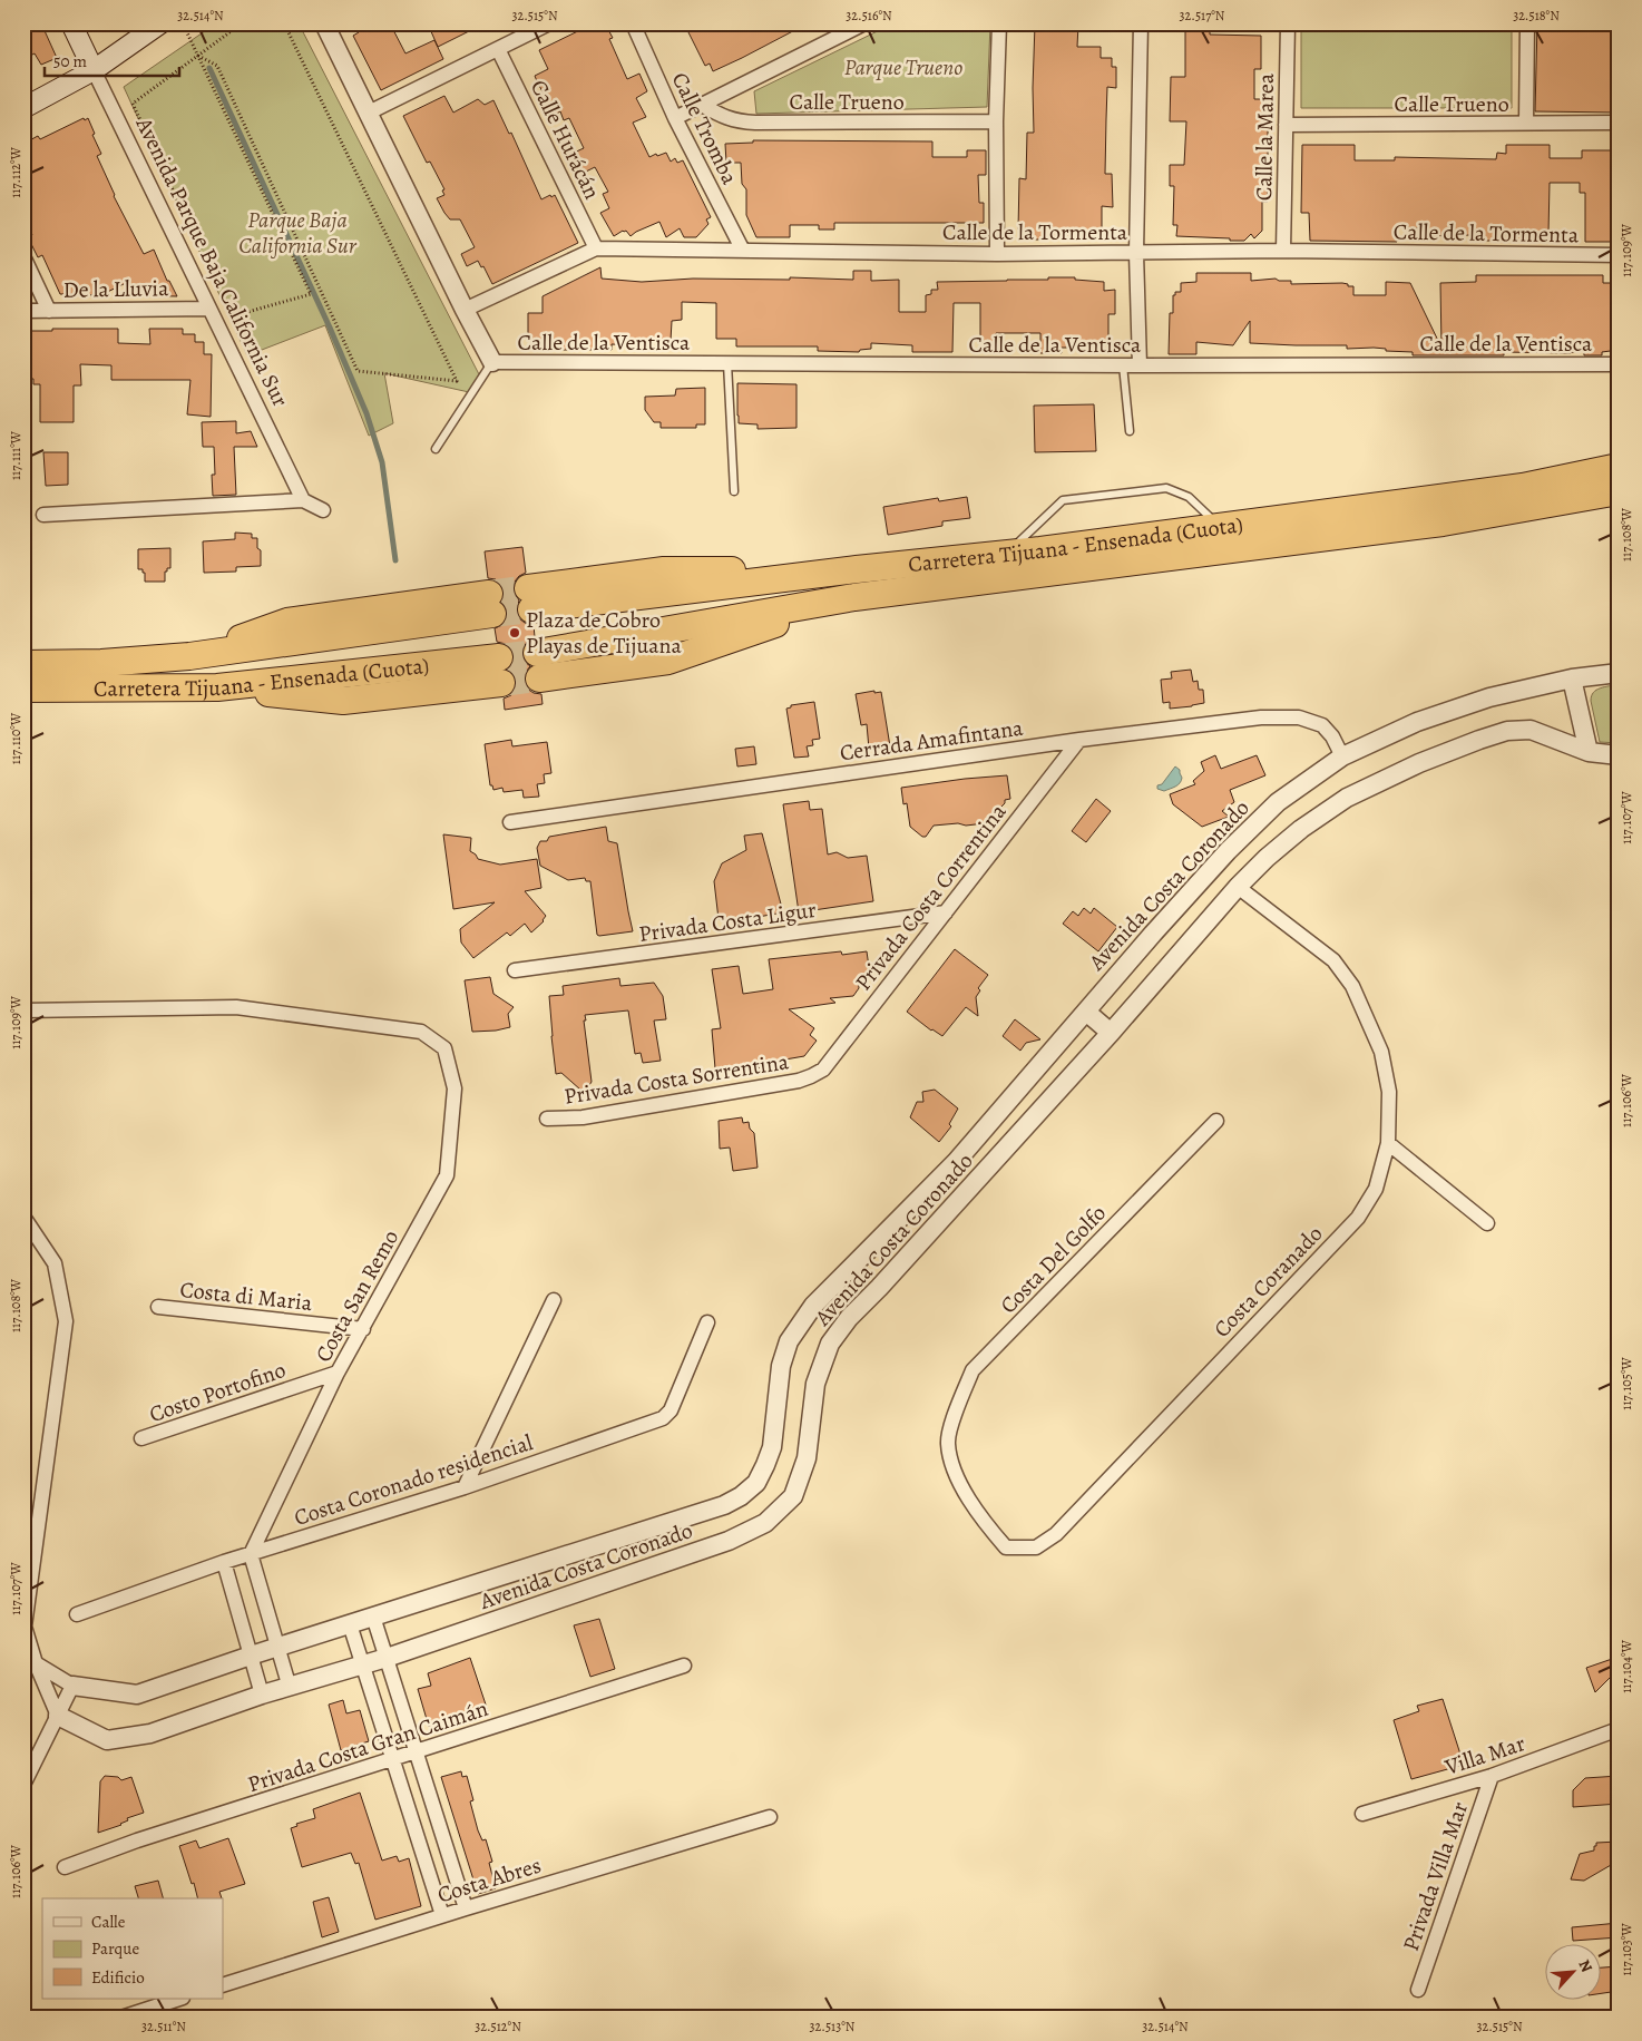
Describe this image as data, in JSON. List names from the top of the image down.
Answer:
{
  "streets": {
    "highway": ["Carretera Tijuana - Ensenada (Cuota)"],
    "main road": ["Avenida Parque Baja California Sur"],
    "street": [
      "Calle Trueno",
      "Calle Tromba",
      "Calle la Marea",
      "Calle Hurácán",
      "Calle de la Tormenta",
      "De la Lluvia",
      "Calle de la Ventisca",
      "Cerrada Amafintana",
      "Avenida Costa Coronado",
      "Privada Costa Correntina",
      "Privada Costa Ligur",
      "Privada Costa Sorrentina",
      "Costa Del Golfo",
      "Costa Coranado",
      "Costa di Maria",
      "Costa San Remo",
      "Costo Portofino",
      "Costa Coronado residencial",
      "Privada Costa Gran Caimán",
      "Villa Mar",
      "Privada Villa Mar",
      "Costa Abres"
    ]
  },
  "crossings": [
    ["Calle Trueno", "Calle la Marea"],
    ["Calle Tromba", "Calle de la Tormenta"],
    ["Calle la Marea", "Calle de la Tormenta"],
    ["Calle Hurácán", "Calle de la Tormenta"],
    ["Avenida Parque Baja California Sur", "De la Lluvia"],
    ["Cerrada Amafintana", "Avenida Costa Coronado"],
    ["Cerrada Amafintana", "Privada Costa Correntina"],
    ["Avenida Costa Coronado", "Costa Coranado"],
    ["Privada Costa Correntina", "Privada Costa Ligur"],
    ["Privada Costa Correntina", "Privada Costa Sorrentina"],
    ["Costa Del Golfo", "Costa Coranado"],
    ["Costa di Maria", "Costa San Remo"],
    ["Costa San Remo", "Costo Portofino"],
    ["Costa San Remo", "Costa Coronado residencial"],
    ["Villa Mar", "Privada Villa Mar"]
  ],
  "parks": ["Parque Trueno", "Parque Baja California Sur"],
  "places": ["Plaza de Cobro Playas de Tijuana"],
  "legend": ["Calle", "Parque", "Edificio"],
  "scale_bar": "50 m",
  "north": "top right",
  "coordinates": [
    "32.514°N",
    "32.515°N",
    "32.516°N",
    "32.517°N",
    "32.518°N",
    "117.112°W",
    "117.109°W",
    "117.111°W",
    "117.108°W",
    "117.110°W",
    "117.107°W",
    "117.106°W",
    "117.105°W",
    "117.104°W",
    "117.103°W",
    "32.511°N",
    "32.512°N",
    "32.513°N"
  ]
}
